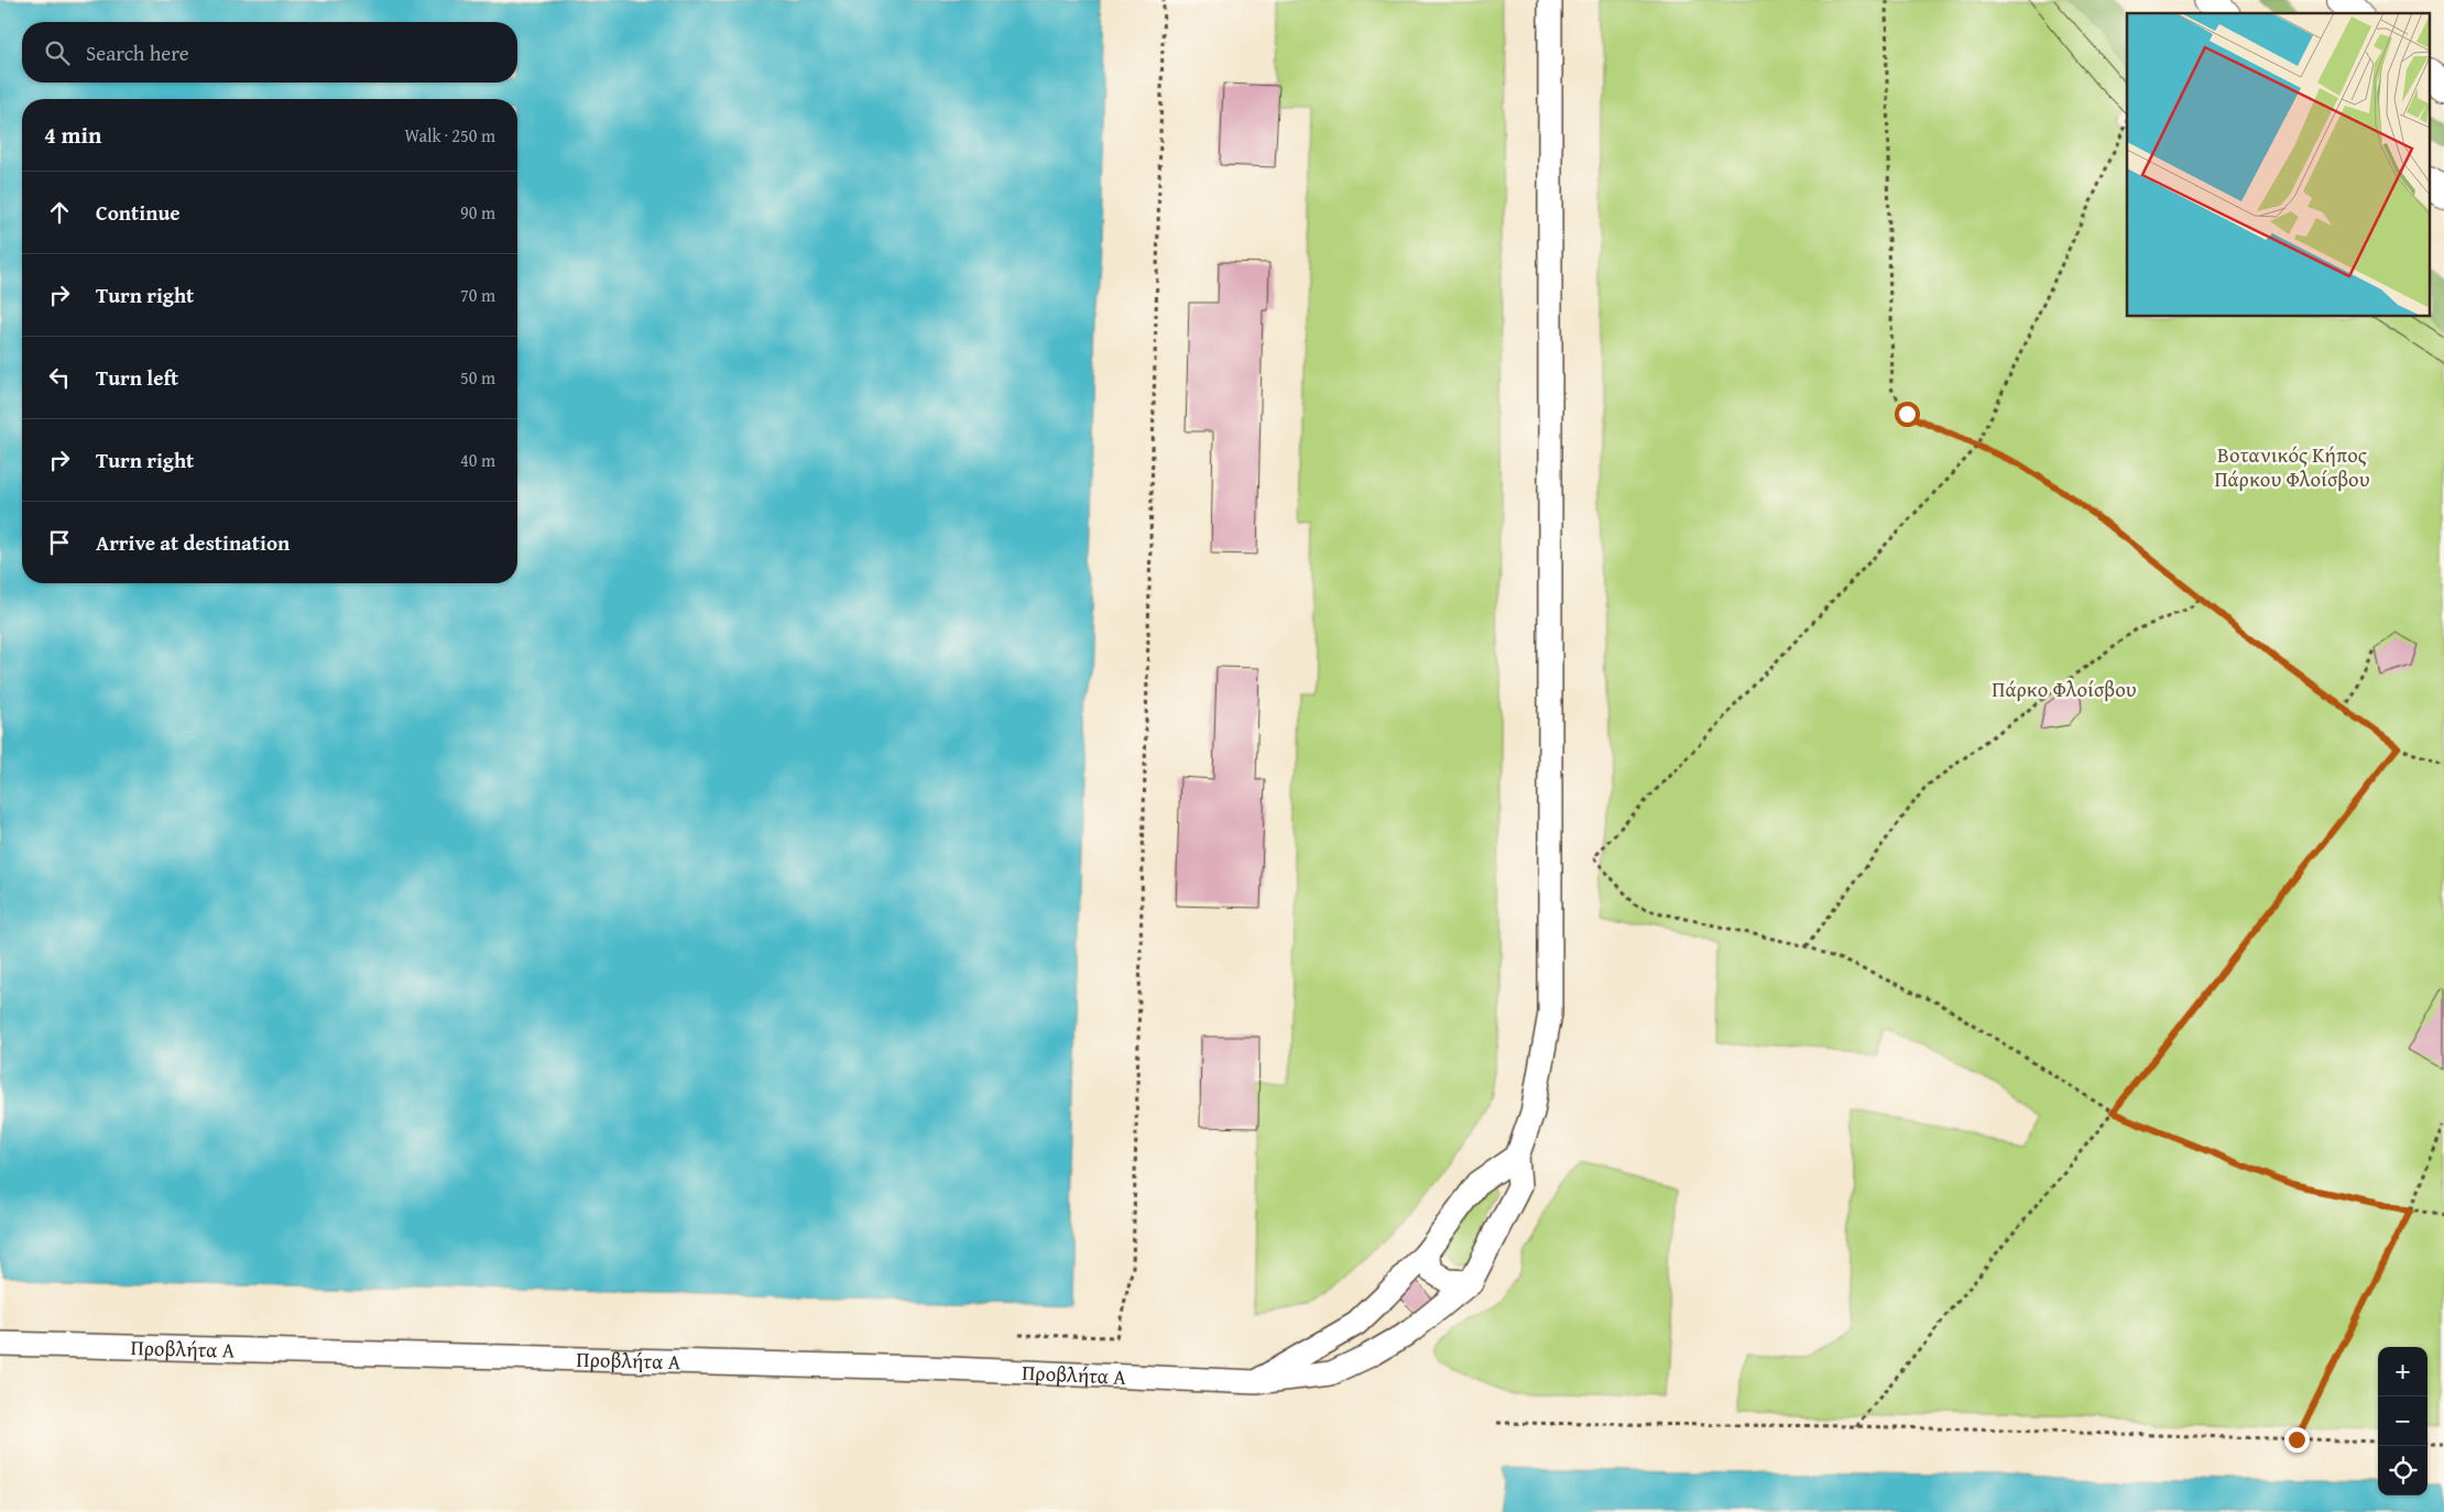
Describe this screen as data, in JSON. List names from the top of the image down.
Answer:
{
  "streets": {
    "lane": ["Προβλήτα Α"]
  },
  "parks": ["Βοτανικός Κήπος Πάρκου Φλοίσβου", "Πάρκο Φλοίσβου"],
  "page": {
    "search": "Search here",
    "heading": ["4 min", "Walk · 250 m"],
    "list": [
      ["Continue", "90 m"],
      ["Turn right", "70 m"],
      ["Turn left", "50 m"],
      ["Turn right", "40 m"],
      "Arrive at destination"
    ],
    "map_buttons": ["+", "−"]
  }
}
